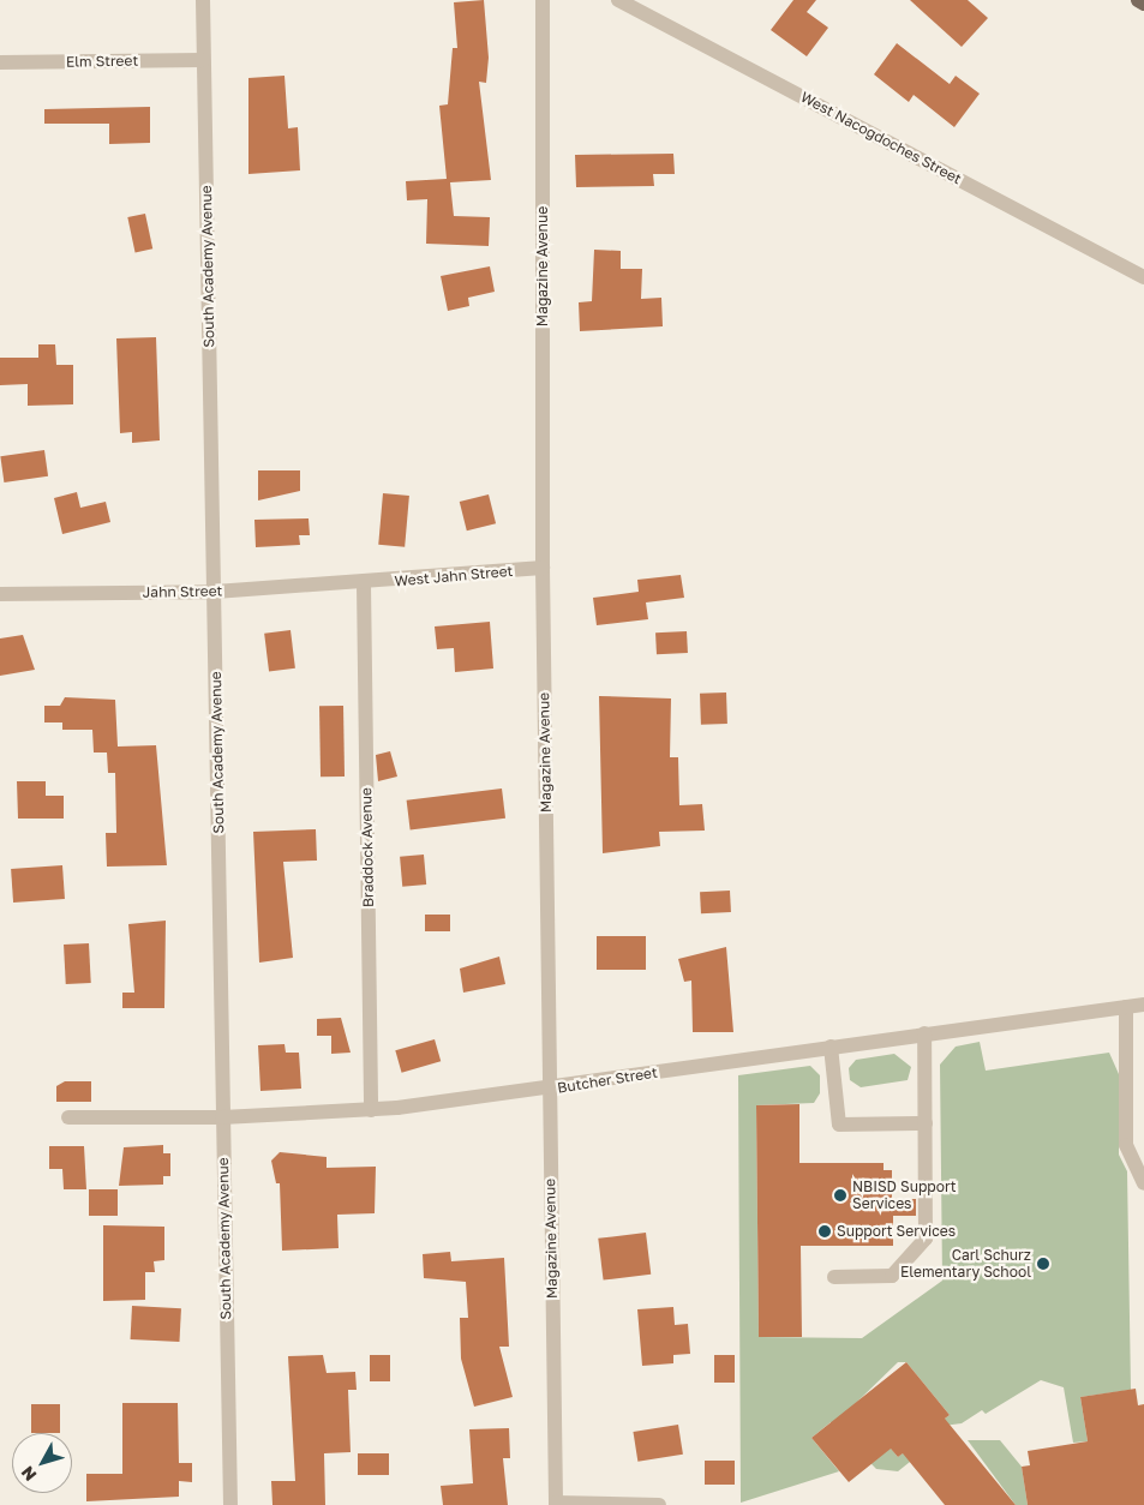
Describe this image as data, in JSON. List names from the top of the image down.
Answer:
{
  "streets": {
    "street": [
      "Elm Street",
      "West Nacogdoches Street",
      "South Academy Avenue",
      "Magazine Avenue",
      "West Jahn Street",
      "Jahn Street",
      "Braddock Avenue",
      "Butcher Street"
    ]
  },
  "crossings": [
    ["Elm Street", "South Academy Avenue"],
    ["South Academy Avenue", "Jahn Street"],
    ["South Academy Avenue", "Butcher Street"],
    ["Magazine Avenue", "West Jahn Street"],
    ["Magazine Avenue", "Butcher Street"],
    ["West Jahn Street", "Jahn Street"],
    ["West Jahn Street", "Braddock Avenue"],
    ["Jahn Street", "Braddock Avenue"],
    ["Braddock Avenue", "Butcher Street"]
  ],
  "places": ["NBISD Support Services", "Support Services", "Carl Schurz Elementary School"],
  "north": "bottom left"
}
